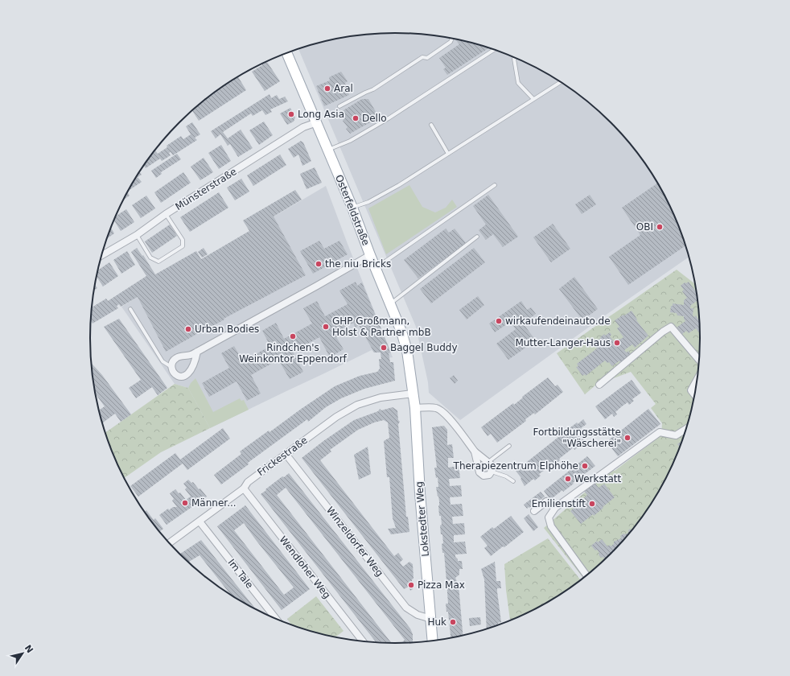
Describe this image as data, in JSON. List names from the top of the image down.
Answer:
{
  "streets": {
    "main road": ["Osterfeldstraße", "Lokstedter Weg"],
    "street": [
      "Münsterstraße",
      "Frickestraße",
      "Winzeldorfer Weg",
      "Wendloher Weg",
      "Im Tale"
    ]
  },
  "crossings": [
    ["Münsterstraße", "Osterfeldstraße"],
    ["Osterfeldstraße", "Frickestraße"],
    ["Osterfeldstraße", "Lokstedter Weg"],
    ["Frickestraße", "Lokstedter Weg"],
    ["Frickestraße", "Winzeldorfer Weg"],
    ["Frickestraße", "Wendloher Weg"],
    ["Frickestraße", "Im Tale"],
    ["Lokstedter Weg", "Winzeldorfer Weg"]
  ],
  "places": [
    "Aral",
    "Long Asia",
    "Dello",
    "OBI",
    "the niu Bricks",
    "wirkaufendeinauto.de",
    "GHP Großmann, Holst & Partner mbB",
    "Urban Bodies",
    "Rindchen's Weinkontor Eppendorf",
    "Mutter-Langer-Haus",
    "Baggel Buddy",
    "Fortbildungsstätte \"Wäscherei\"",
    "Therapiezentrum Elphöhe",
    "Werkstatt",
    "Männer...",
    "Emilienstift",
    "Pizza Max",
    "Huk"
  ],
  "north": "top right"
}
